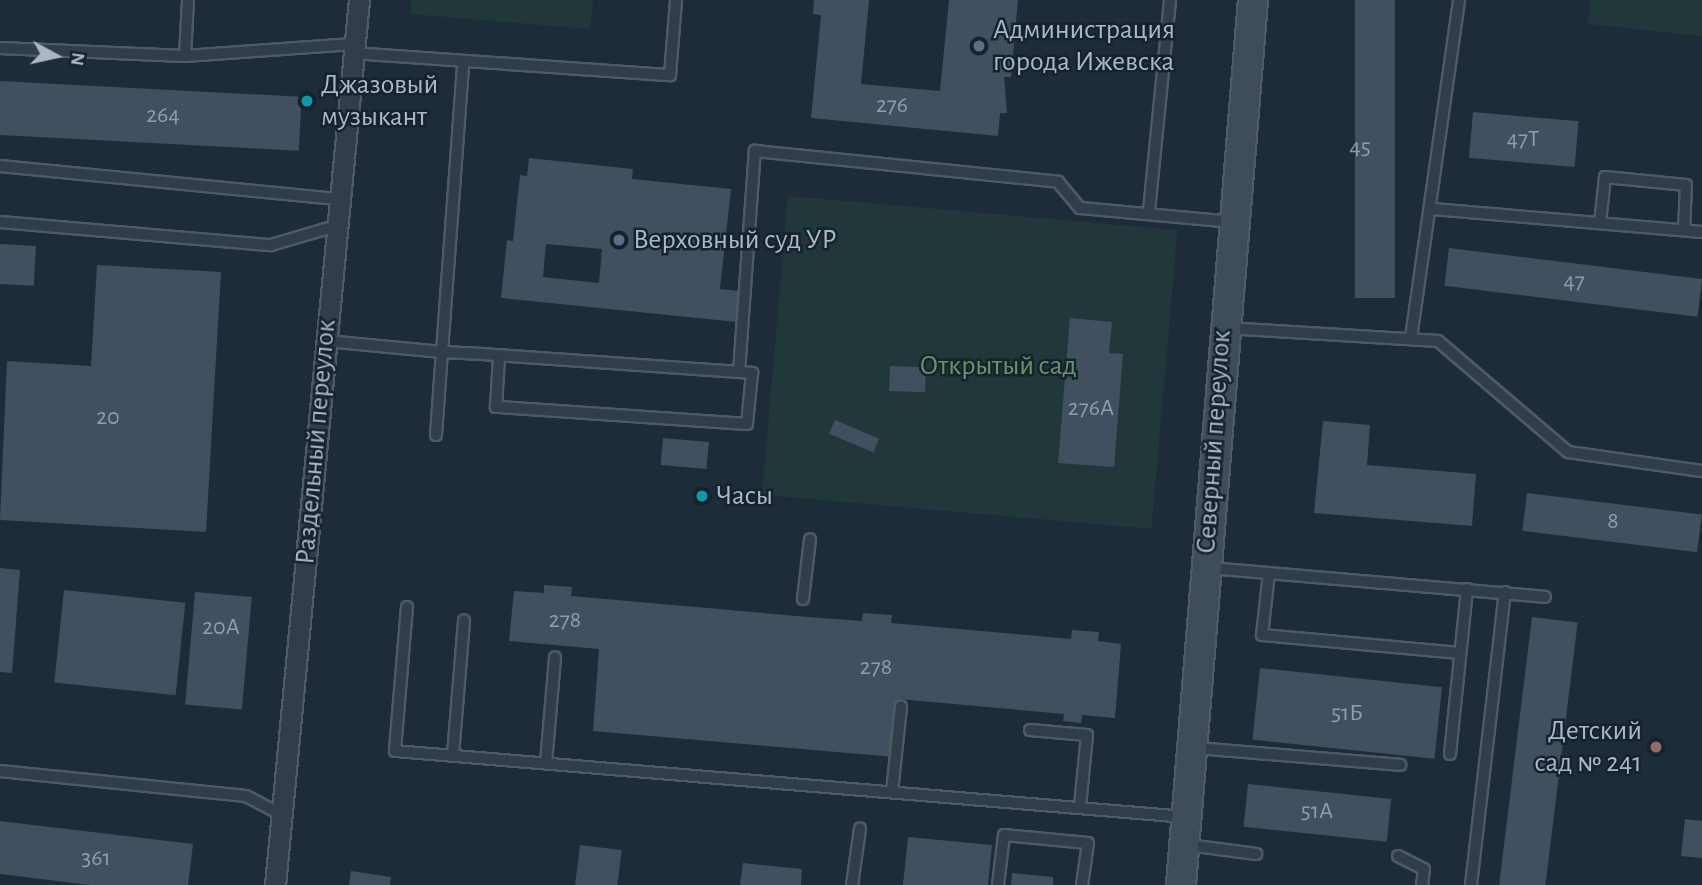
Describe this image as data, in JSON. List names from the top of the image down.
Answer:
{
  "streets": {
    "street": ["Раздельный переулок", "Северный переулок"]
  },
  "parks": ["Открытый сад"],
  "places": [
    "Администрация города Ижевска",
    "Джазовый музыкант",
    "Верховный суд УР",
    "Часы",
    "Детский сад № 241"
  ],
  "house_numbers": [
    "276",
    "264",
    "47Т",
    "45",
    "47",
    "276А",
    "20",
    "8",
    "278",
    "20А",
    "278",
    "51Б",
    "51А",
    "361"
  ],
  "north": "right"
}
